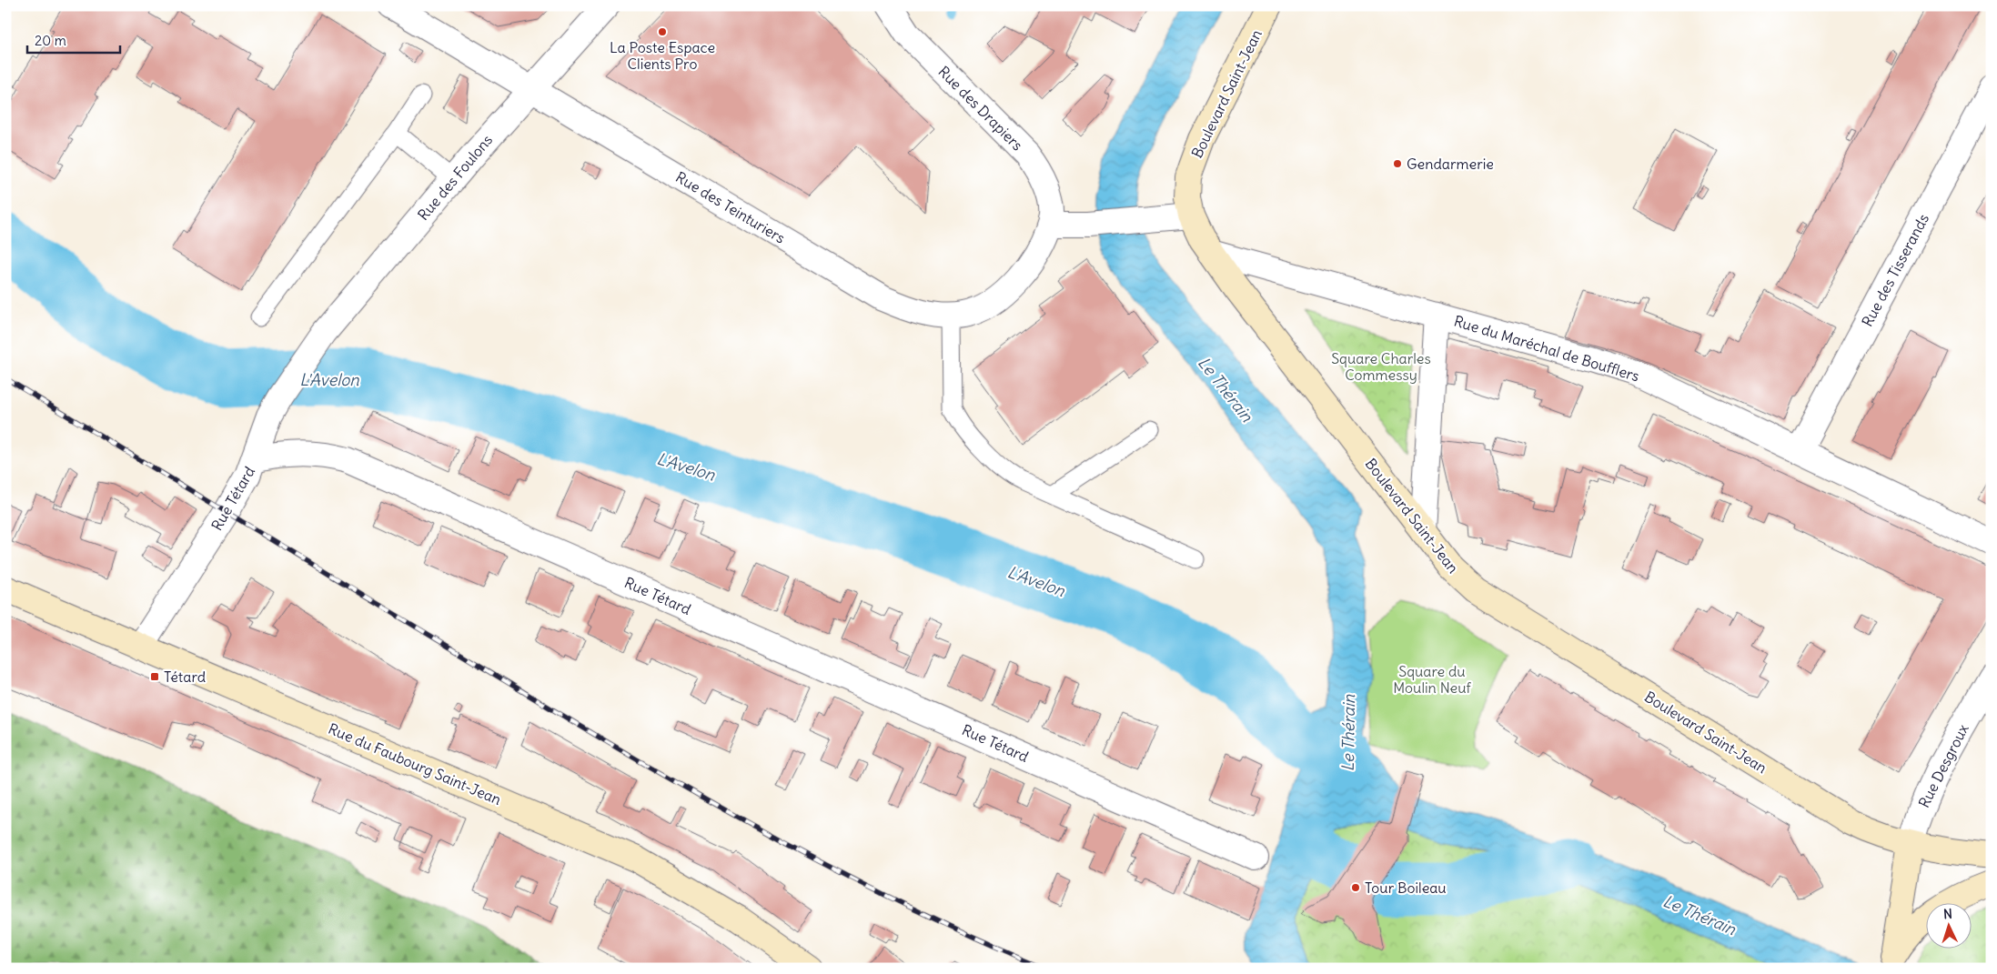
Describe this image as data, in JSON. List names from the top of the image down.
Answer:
{
  "streets": {
    "main road": ["Boulevard Saint-Jean", "Rue du Faubourg Saint-Jean", "Rue Desgroux"],
    "street": [
      "Rue des Drapiers",
      "Rue des Foulons",
      "Rue des Teinturiers",
      "Rue des Tisserands",
      "Rue du Maréchal de Boufflers",
      "Rue Tétard"
    ]
  },
  "crossings": [
    ["Boulevard Saint-Jean", "Rue du Maréchal de Boufflers"],
    ["Boulevard Saint-Jean", "Rue Desgroux"],
    ["Rue des Drapiers", "Rue des Teinturiers"],
    ["Rue des Foulons", "Rue des Teinturiers"],
    ["Rue des Foulons", "Rue Tétard"],
    ["Rue des Tisserands", "Rue du Maréchal de Boufflers"],
    ["Rue Tétard", "Rue du Faubourg Saint-Jean"]
  ],
  "water": ["L'Avelon", "Le Thérain"],
  "parks": ["Square Charles Commessy", "Square du Moulin Neuf"],
  "places": {
    "other": ["La Poste Espace Clients Pro", "Gendarmerie", "Tour Boileau"],
    "transit": ["Tétard"]
  },
  "scale_bar": "20 m",
  "north": "top"
}
